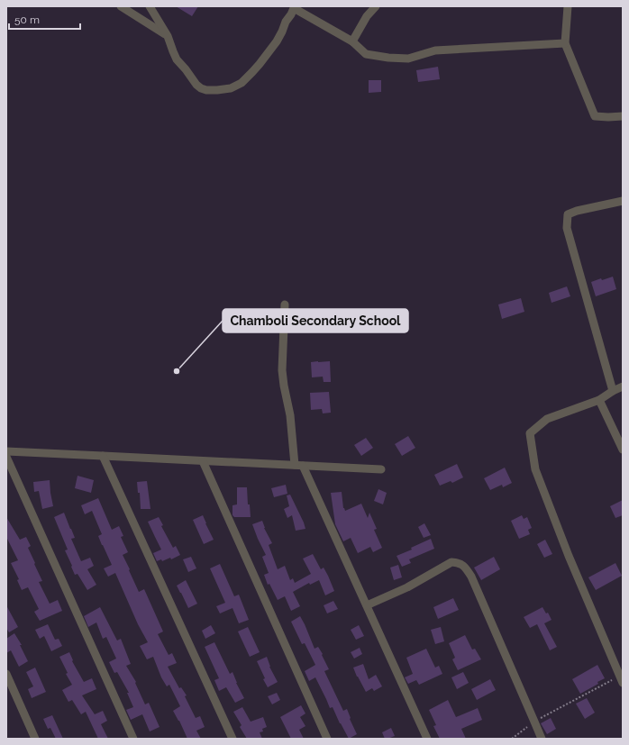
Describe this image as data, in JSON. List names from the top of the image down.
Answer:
{
  "places": ["Chamboli Secondary School"],
  "scale_bar": "50 m"
}
